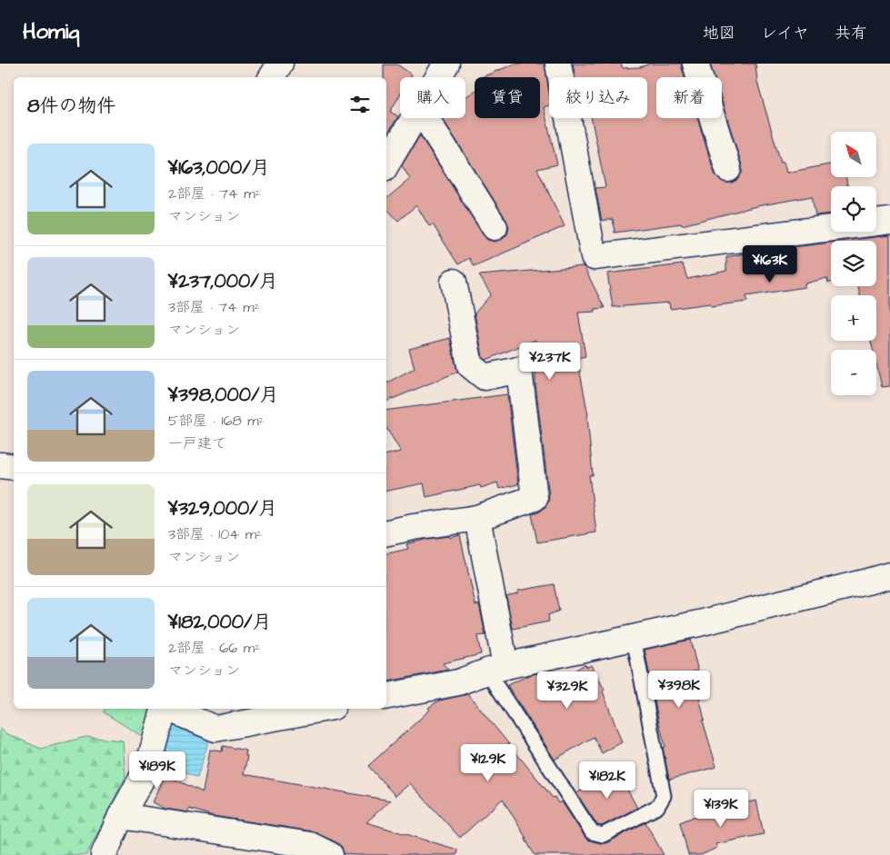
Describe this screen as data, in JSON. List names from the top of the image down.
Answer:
{
  "north": "top left",
  "page": {
    "header": "Homiq",
    "nav": ["地図", "レイヤ", "共有"],
    "chip": [
      "購入",
      "賃貸",
      "絞り込み",
      "新着"
    ],
    "heading": "8件の物件",
    "map_buttons": ["+", "−"],
    "list": [
      {
        "name": "¥163,000/月",
        "note": "2部屋 · 74 m² · マンション"
      },
      {
        "name": "¥237,000/月",
        "note": "3部屋 · 74 m² · マンション"
      },
      {
        "name": "¥398,000/月",
        "note": "5部屋 · 168 m² · 一戸建て"
      },
      {
        "name": "¥329,000/月",
        "note": "3部屋 · 104 m² · マンション"
      },
      {
        "name": "¥182,000/月",
        "note": "2部屋 · 66 m² · マンション"
      }
    ],
    "price": [
      "¥163K",
      "¥237K",
      "¥398K",
      "¥329K",
      "¥129K",
      "¥189K",
      "¥182K",
      "¥139K"
    ]
  }
}
